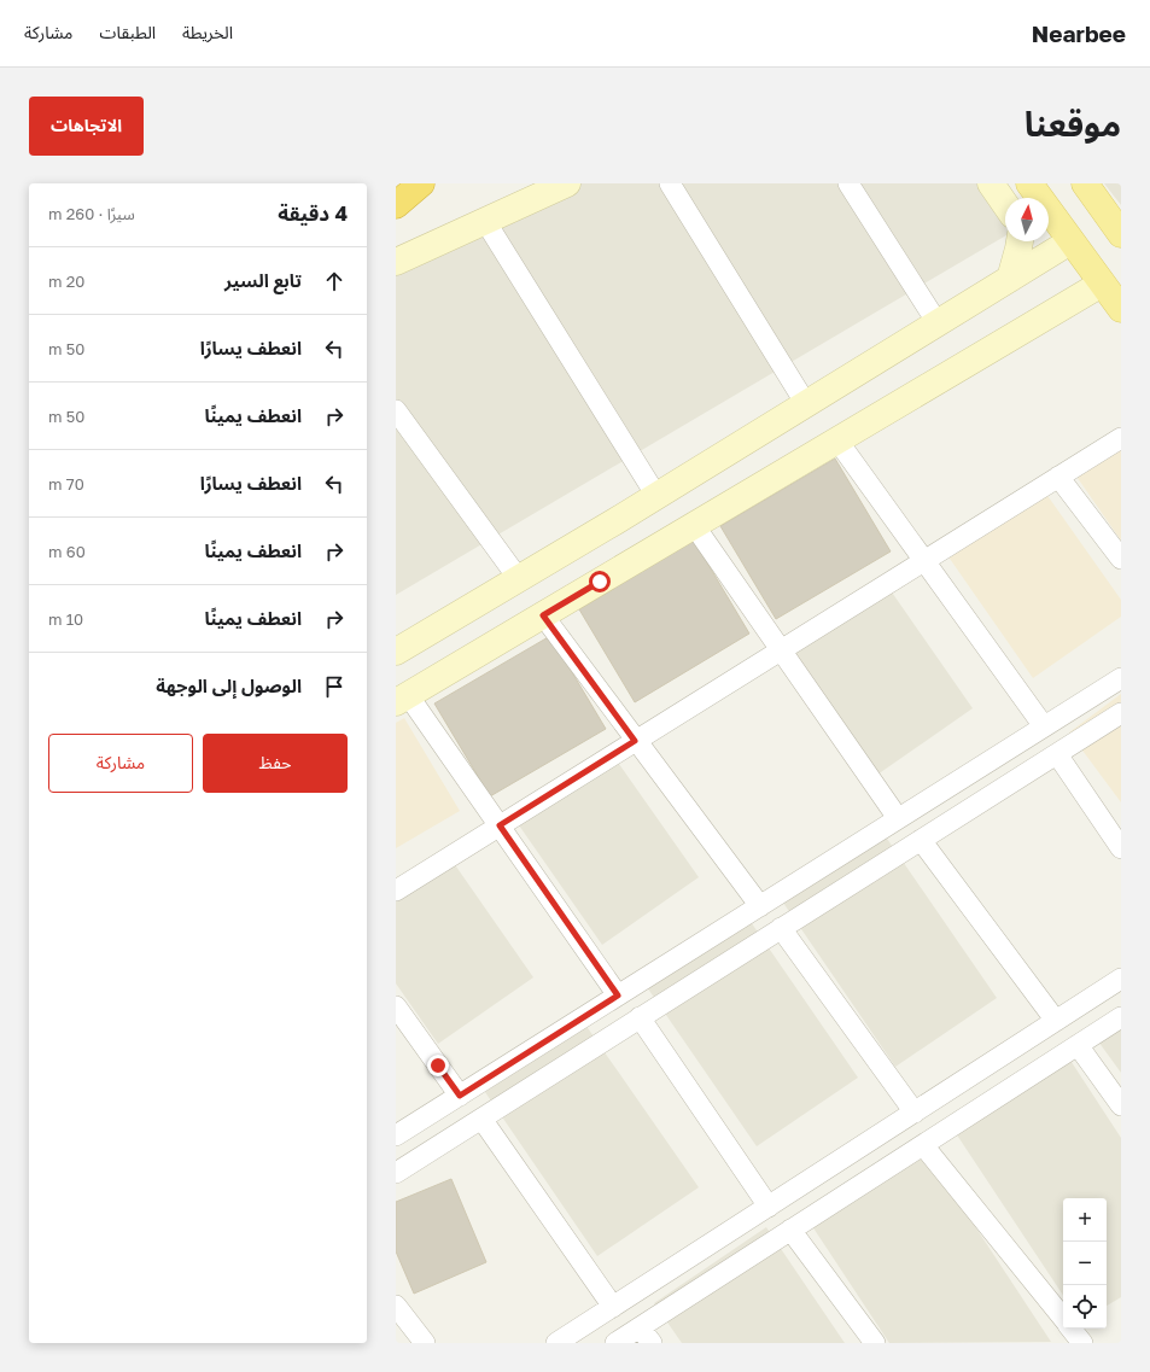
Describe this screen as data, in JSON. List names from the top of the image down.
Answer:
{
  "north": "top",
  "page": {
    "header": "Nearbee",
    "nav": ["الخريطة", "الطبقات", "مشاركة"],
    "title": "موقعنا",
    "buttons": [
      "الاتجاهات",
      ["حفظ", "مشاركة"]
    ],
    "heading": ["4 دقيقة", "سيرًا · 260 m"],
    "list": [
      ["تابع السير", "20 m"],
      ["انعطف يسارًا", "50 m"],
      ["انعطف يمينًا", "50 m"],
      ["انعطف يسارًا", "70 m"],
      ["انعطف يمينًا", "60 m"],
      ["انعطف يمينًا", "10 m"],
      "الوصول إلى الوجهة"
    ],
    "map_buttons": ["+", "−"]
  }
}
